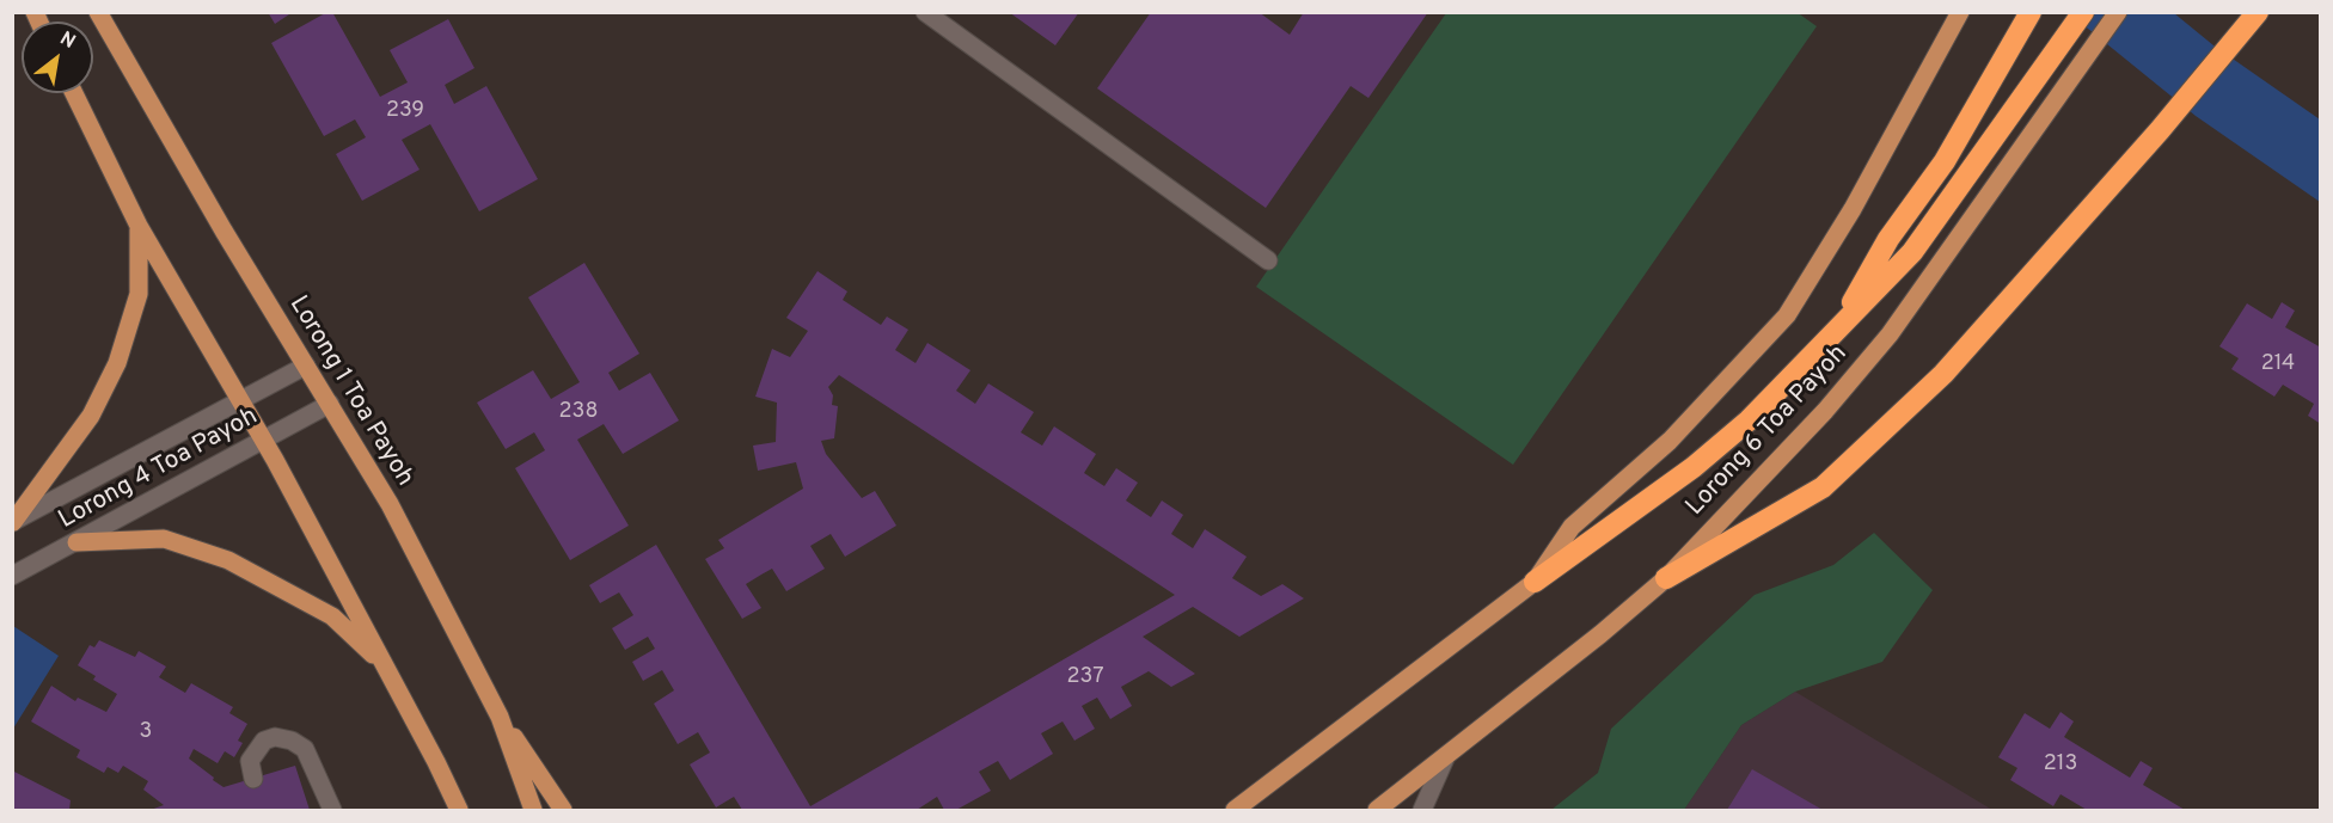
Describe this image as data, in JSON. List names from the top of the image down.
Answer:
{
  "streets": {
    "main road": ["Lorong 1 Toa Payoh", "Lorong 6 Toa Payoh"],
    "street": ["Lorong 4 Toa Payoh"]
  },
  "crossings": [
    ["Lorong 1 Toa Payoh", "Lorong 4 Toa Payoh"]
  ],
  "house_numbers": [
    "239",
    "214",
    "238",
    "237",
    "3",
    "213"
  ],
  "north": "top right"
}
